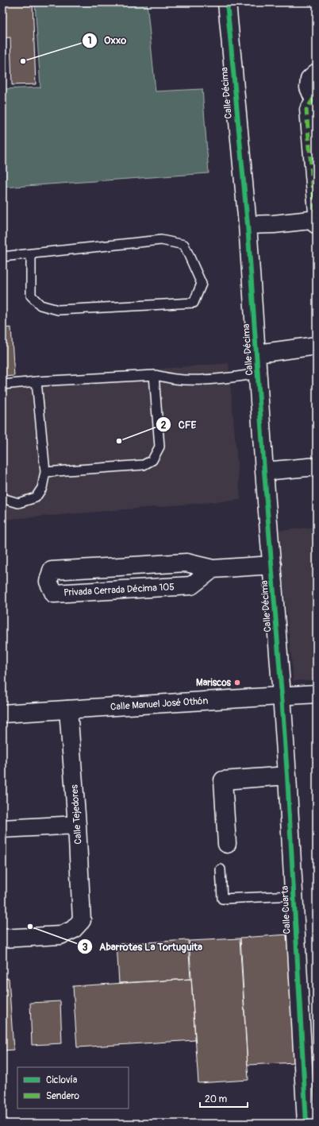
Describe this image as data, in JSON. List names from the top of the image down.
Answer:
{
  "streets": {
    "street": [
      "Calle Décima",
      "Privada Cerrada Décima 105",
      "Calle Manuel José Othón",
      "Calle Tejedores",
      "Calle Cuarta"
    ]
  },
  "crossings": [
    ["Calle Décima", "Privada Cerrada Décima 105"],
    ["Calle Décima", "Calle Manuel José Othón"],
    ["Calle Décima", "Calle Cuarta"],
    ["Calle Manuel José Othón", "Calle Tejedores"],
    ["Calle Manuel José Othón", "Calle Cuarta"]
  ],
  "places": [
    "Oxxo",
    "CFE",
    "Mariscos",
    "Abarrotes La Tortuguita"
  ],
  "legend": ["Ciclovía", "Sendero"],
  "scale_bar": "20 m"
}
